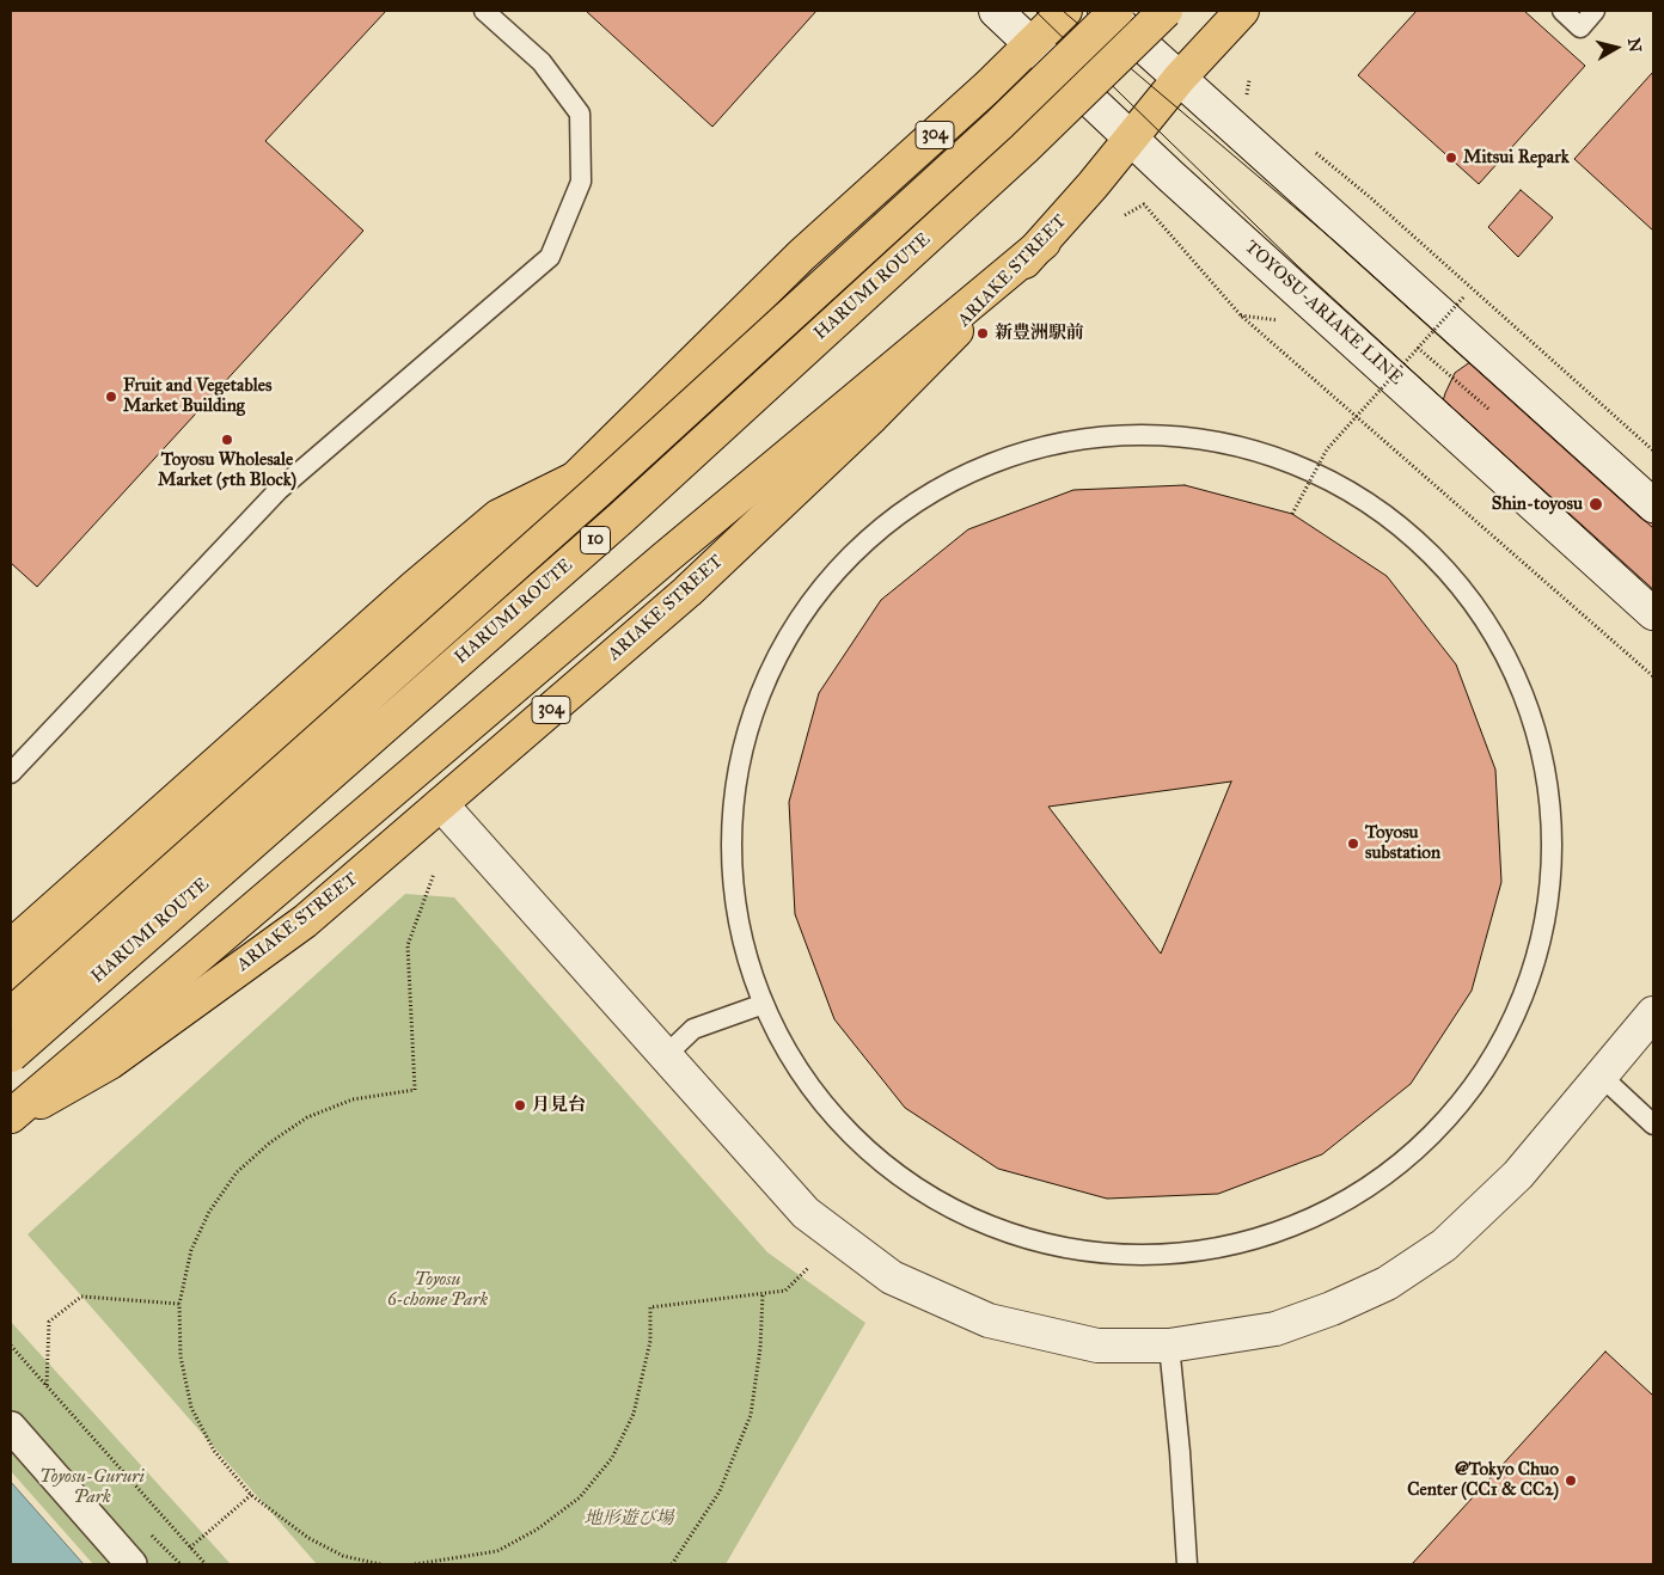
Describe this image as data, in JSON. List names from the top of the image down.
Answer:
{
  "streets": {
    "main road": [
      "304",
      "ARIAKE STREET",
      "HARUMI ROUTE",
      "TOYOSU-ARIAKE LINE",
      "10"
    ]
  },
  "crossings": [
    ["304", "TOYOSU-ARIAKE LINE"],
    ["ARIAKE STREET", "TOYOSU-ARIAKE LINE"]
  ],
  "parks": ["Toyosu 6-chome Park", "Toyosu-Gururi Park", "地形遊び場"],
  "places": [
    "Mitsui Repark",
    "新豊洲駅前",
    "Fruit and Vegetables Market Building",
    "Toyosu Wholesale Market (5th Block)",
    "Shin-toyosu",
    "Toyosu substation",
    "月見台",
    "@Tokyo Chuo Center (CC1 & CC2)"
  ],
  "north": "right"
}
